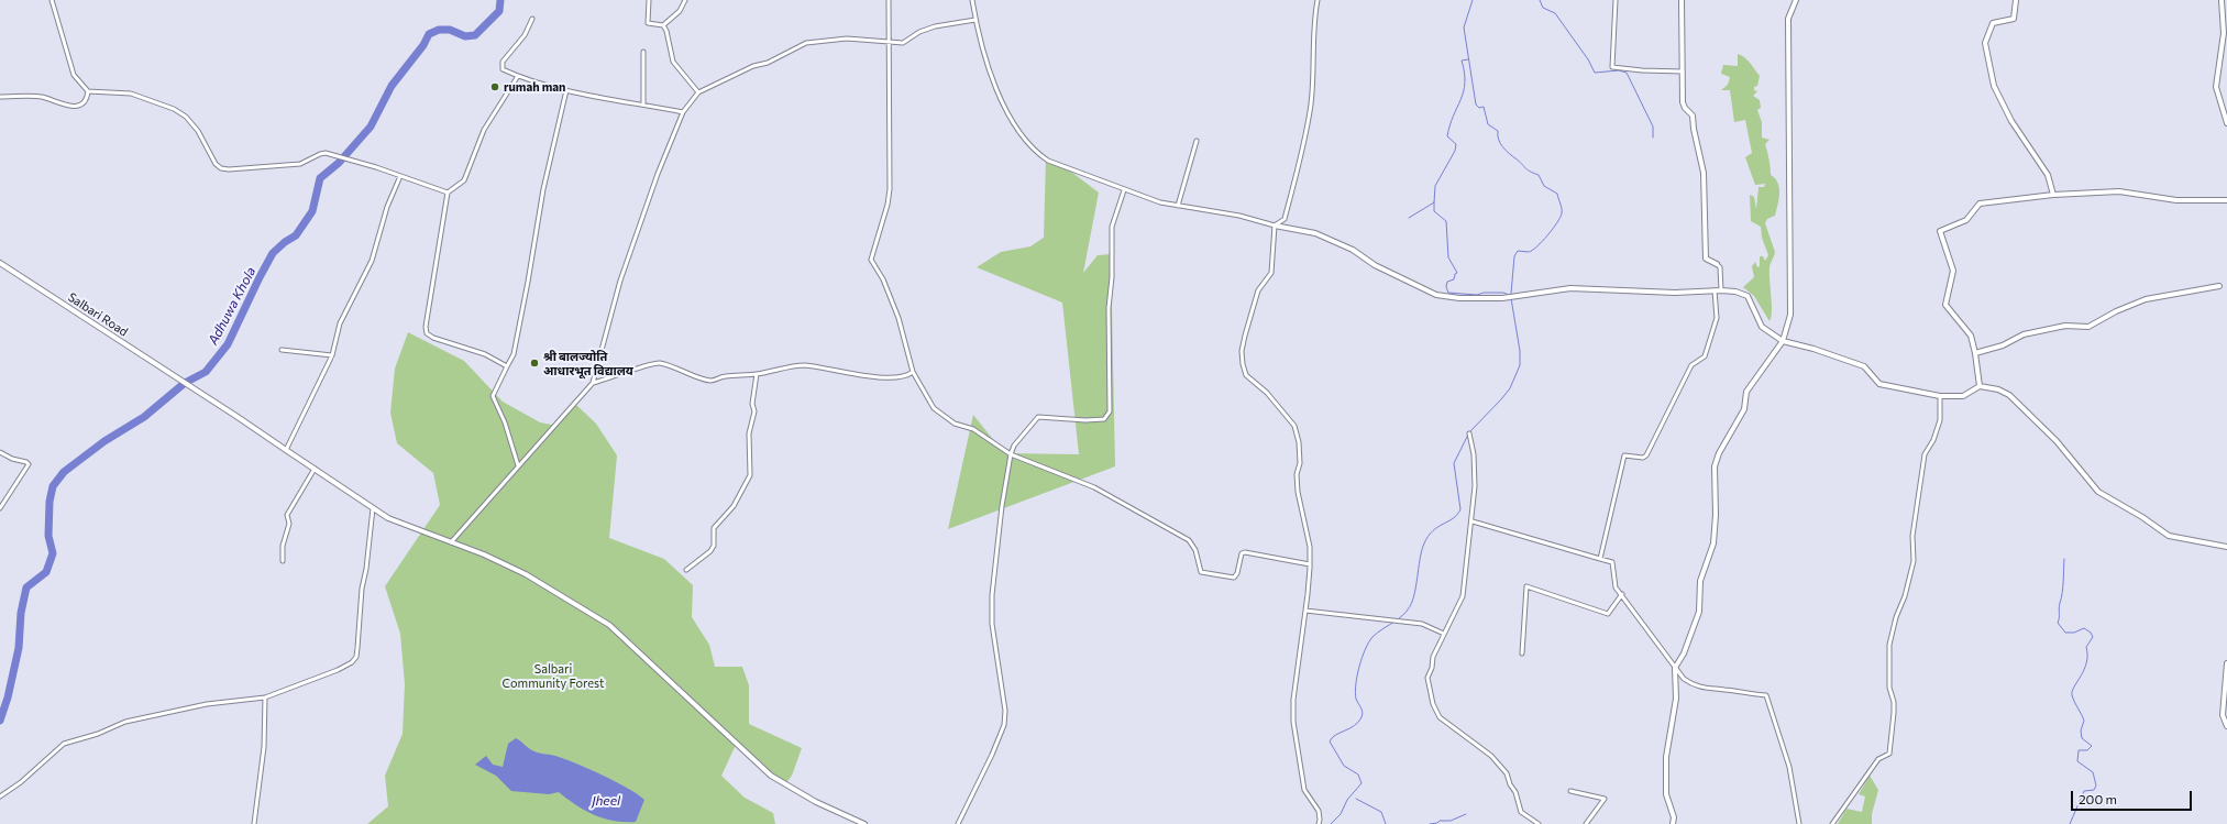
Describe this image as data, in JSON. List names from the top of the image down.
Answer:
{
  "streets": {
    "street": ["Salbari Road"]
  },
  "water": ["Adhuwa Khola", "Jheel"],
  "parks": ["Salbari Community Forest"],
  "places": ["rumah man", "श्री बालज्योति आधारभूत विद्यालय"],
  "scale_bar": "200 m"
}
